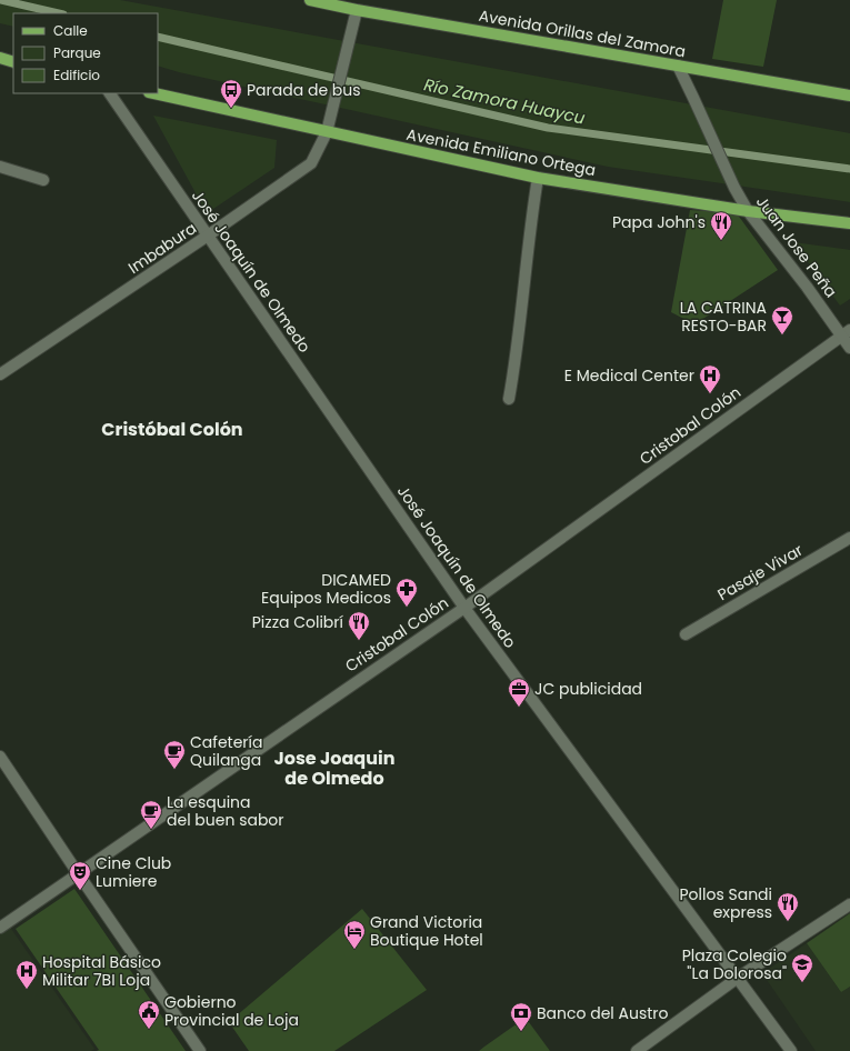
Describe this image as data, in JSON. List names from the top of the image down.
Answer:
{
  "streets": {
    "main road": ["Avenida Orillas del Zamora", "Avenida Emiliano Ortega"],
    "street": [
      "Juan Jose Peña",
      "Imbabura",
      "José Joaquín de Olmedo",
      "Cristobal Colón",
      "Pasaje Vivar"
    ]
  },
  "crossings": [
    ["Avenida Orillas del Zamora", "Juan Jose Peña"],
    ["Avenida Orillas del Zamora", "Imbabura"],
    ["Avenida Emiliano Ortega", "Juan Jose Peña"],
    ["Avenida Emiliano Ortega", "Imbabura"],
    ["Juan Jose Peña", "Cristobal Colón"],
    ["Imbabura", "José Joaquín de Olmedo"],
    ["José Joaquín de Olmedo", "Cristobal Colón"]
  ],
  "districts": ["Cristóbal Colón", "Jose Joaquin de Olmedo"],
  "water": ["Río Zamora Huaycu"],
  "places": {
    "bus stop": ["Parada de bus"],
    "restaurant": ["Papa John's", "Pizza Colibrí", "Pollos Sandi express"],
    "bar": ["LA CATRINA RESTO-BAR"],
    "hospital": ["E Medical Center", "Hospital Básico Militar 7BI Loja"],
    "pharmacy": ["DICAMED Equipos Medicos"],
    "office": ["JC publicidad"],
    "cafe": ["Cafetería Quilanga", "La esquina del buen sabor"],
    "theatre": ["Cine Club Lumiere"],
    "hotel": ["Grand Victoria Boutique Hotel"],
    "school or university": ["Plaza Colegio \"La Dolorosa\""],
    "public building": ["Gobierno Provincial de Loja"],
    "bank": ["Banco del Austro"]
  },
  "legend": ["Calle", "Parque", "Edificio"]
}
